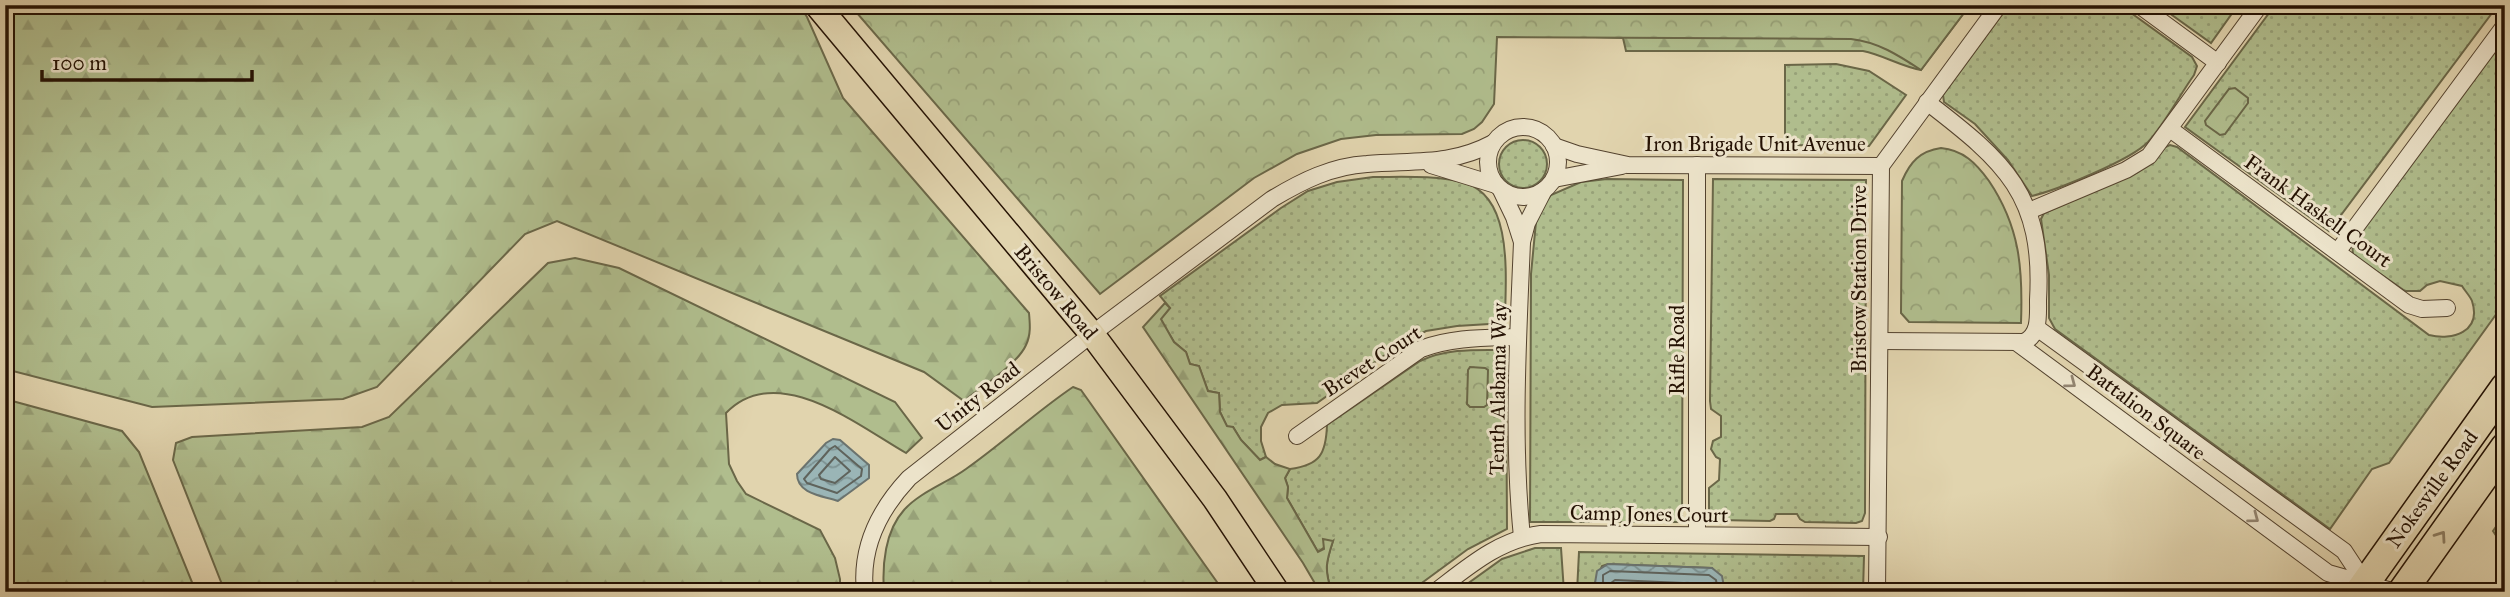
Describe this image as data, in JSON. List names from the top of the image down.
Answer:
{
  "streets": {
    "highway": ["Nokesville Road"],
    "main road": ["Bristow Road"],
    "street": [
      "Iron Brigade Unit Avenue",
      "Frank Haskell Court",
      "Bristow Station Drive",
      "Rifle Road",
      "Brevet Court",
      "Tenth Alabama Way",
      "Unity Road",
      "Battalion Square",
      "Camp Jones Court"
    ]
  },
  "crossings": [
    ["Iron Brigade Unit Avenue", "Bristow Station Drive"],
    ["Iron Brigade Unit Avenue", "Rifle Road"],
    ["Iron Brigade Unit Avenue", "Tenth Alabama Way"],
    ["Bristow Station Drive", "Camp Jones Court"],
    ["Bristow Road", "Unity Road"],
    ["Rifle Road", "Camp Jones Court"],
    ["Brevet Court", "Tenth Alabama Way"],
    ["Tenth Alabama Way", "Camp Jones Court"],
    ["Battalion Square", "Nokesville Road"]
  ],
  "scale_bar": "100 m"
}
